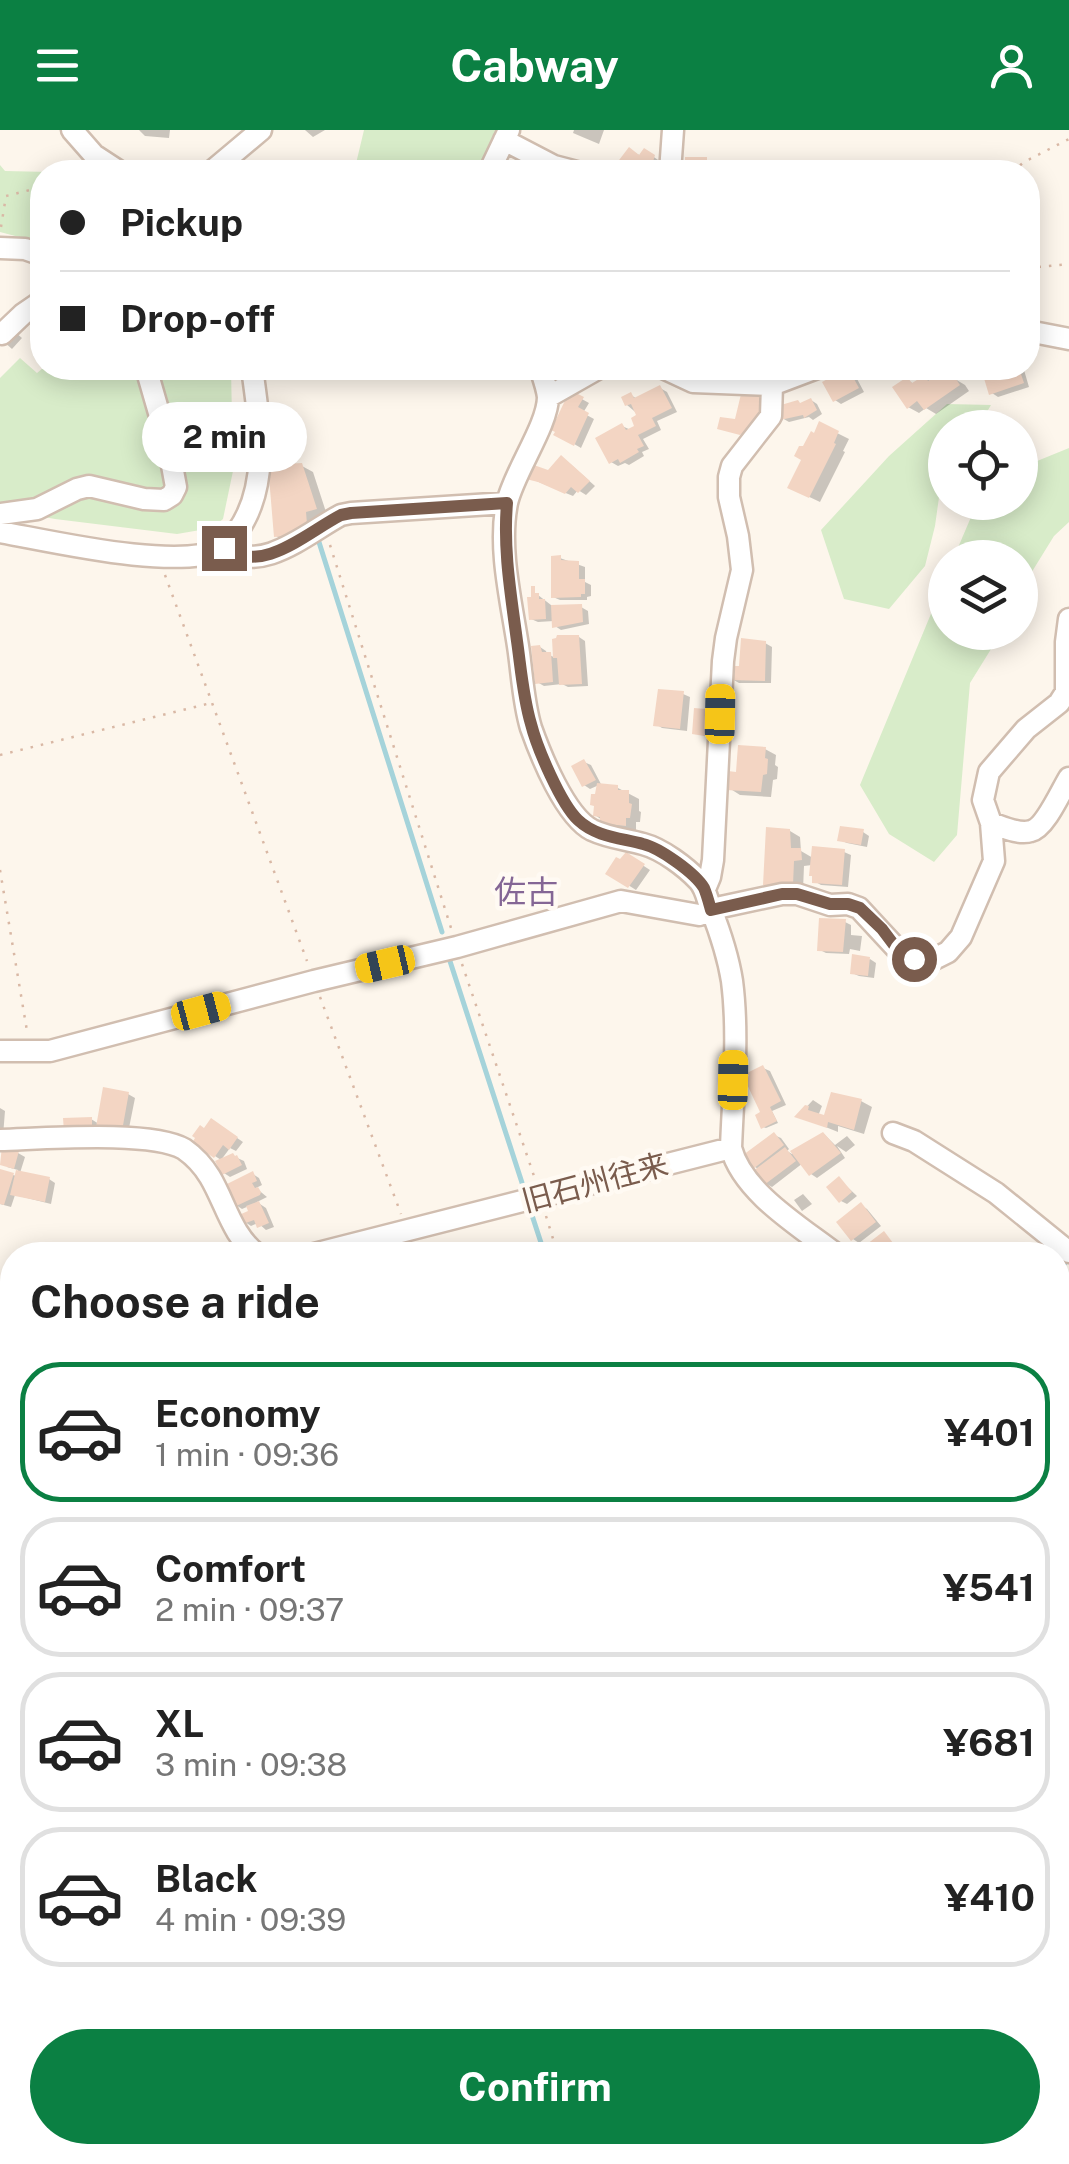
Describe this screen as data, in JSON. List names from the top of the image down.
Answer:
{
  "streets": {
    "street": ["旧石州往来"]
  },
  "districts": ["佐古"],
  "page": {
    "header": "Cabway",
    "banner": ["Pickup", "Drop-off"],
    "bubble": "2 min",
    "heading": "Choose a ride",
    "list": [
      {
        "name": "Economy",
        "note": "1 min · 09:36",
        "value": "¥401"
      },
      {
        "name": "Comfort",
        "note": "2 min · 09:37",
        "value": "¥541"
      },
      {
        "name": "XL",
        "note": "3 min · 09:38",
        "value": "¥681"
      },
      {
        "name": "Black",
        "note": "4 min · 09:39",
        "value": "¥410"
      }
    ],
    "buttons": "Confirm"
  }
}
